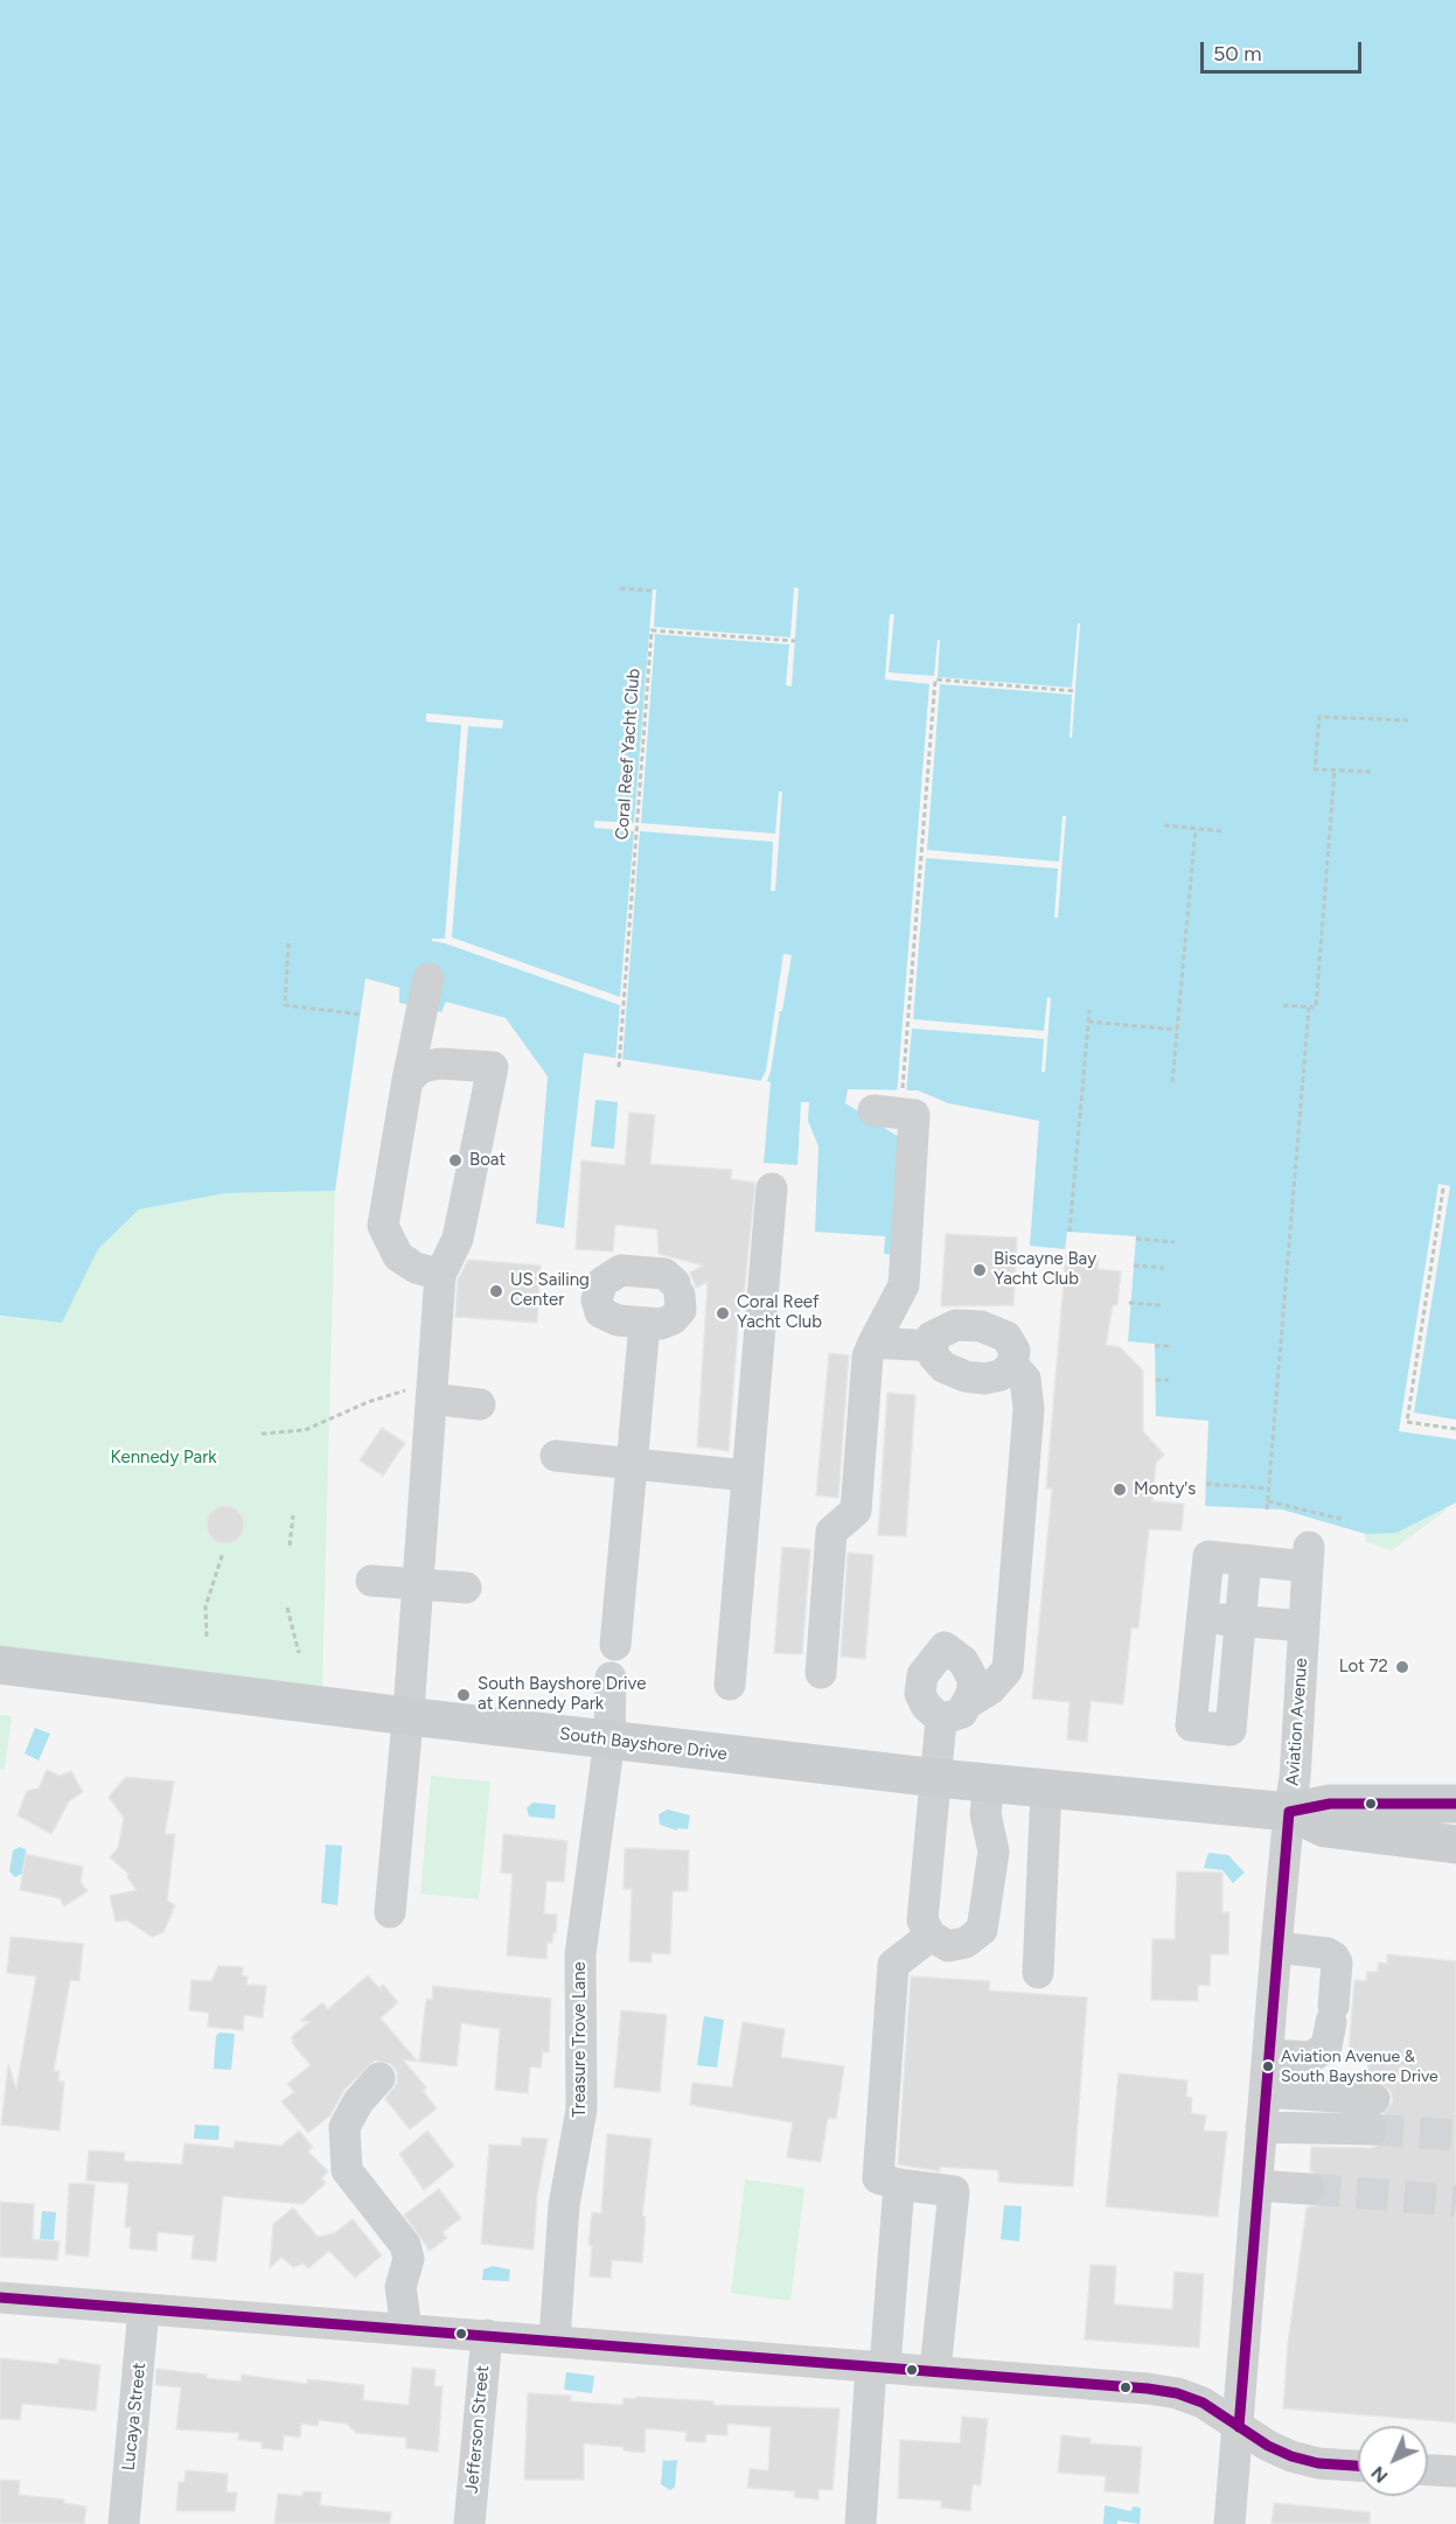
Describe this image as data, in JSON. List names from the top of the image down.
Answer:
{
  "streets": {
    "main road": ["South Bayshore Drive"],
    "street": [
      "Aviation Avenue",
      "Treasure Trove Lane",
      "Lucaya Street",
      "Jefferson Street"
    ],
    "path": ["Coral Reef Yacht Club"]
  },
  "crossings": [
    ["Aviation Avenue", "South Bayshore Drive"],
    ["South Bayshore Drive", "Treasure Trove Lane"]
  ],
  "parks": ["Kennedy Park"],
  "places": [
    "Boat",
    "Biscayne Bay Yacht Club",
    "US Sailing Center",
    "Coral Reef Yacht Club",
    "Monty's",
    "Lot 72",
    "South Bayshore Drive at Kennedy Park",
    "Aviation Avenue & South Bayshore Drive"
  ],
  "scale_bar": "50 m",
  "north": "bottom left"
}
